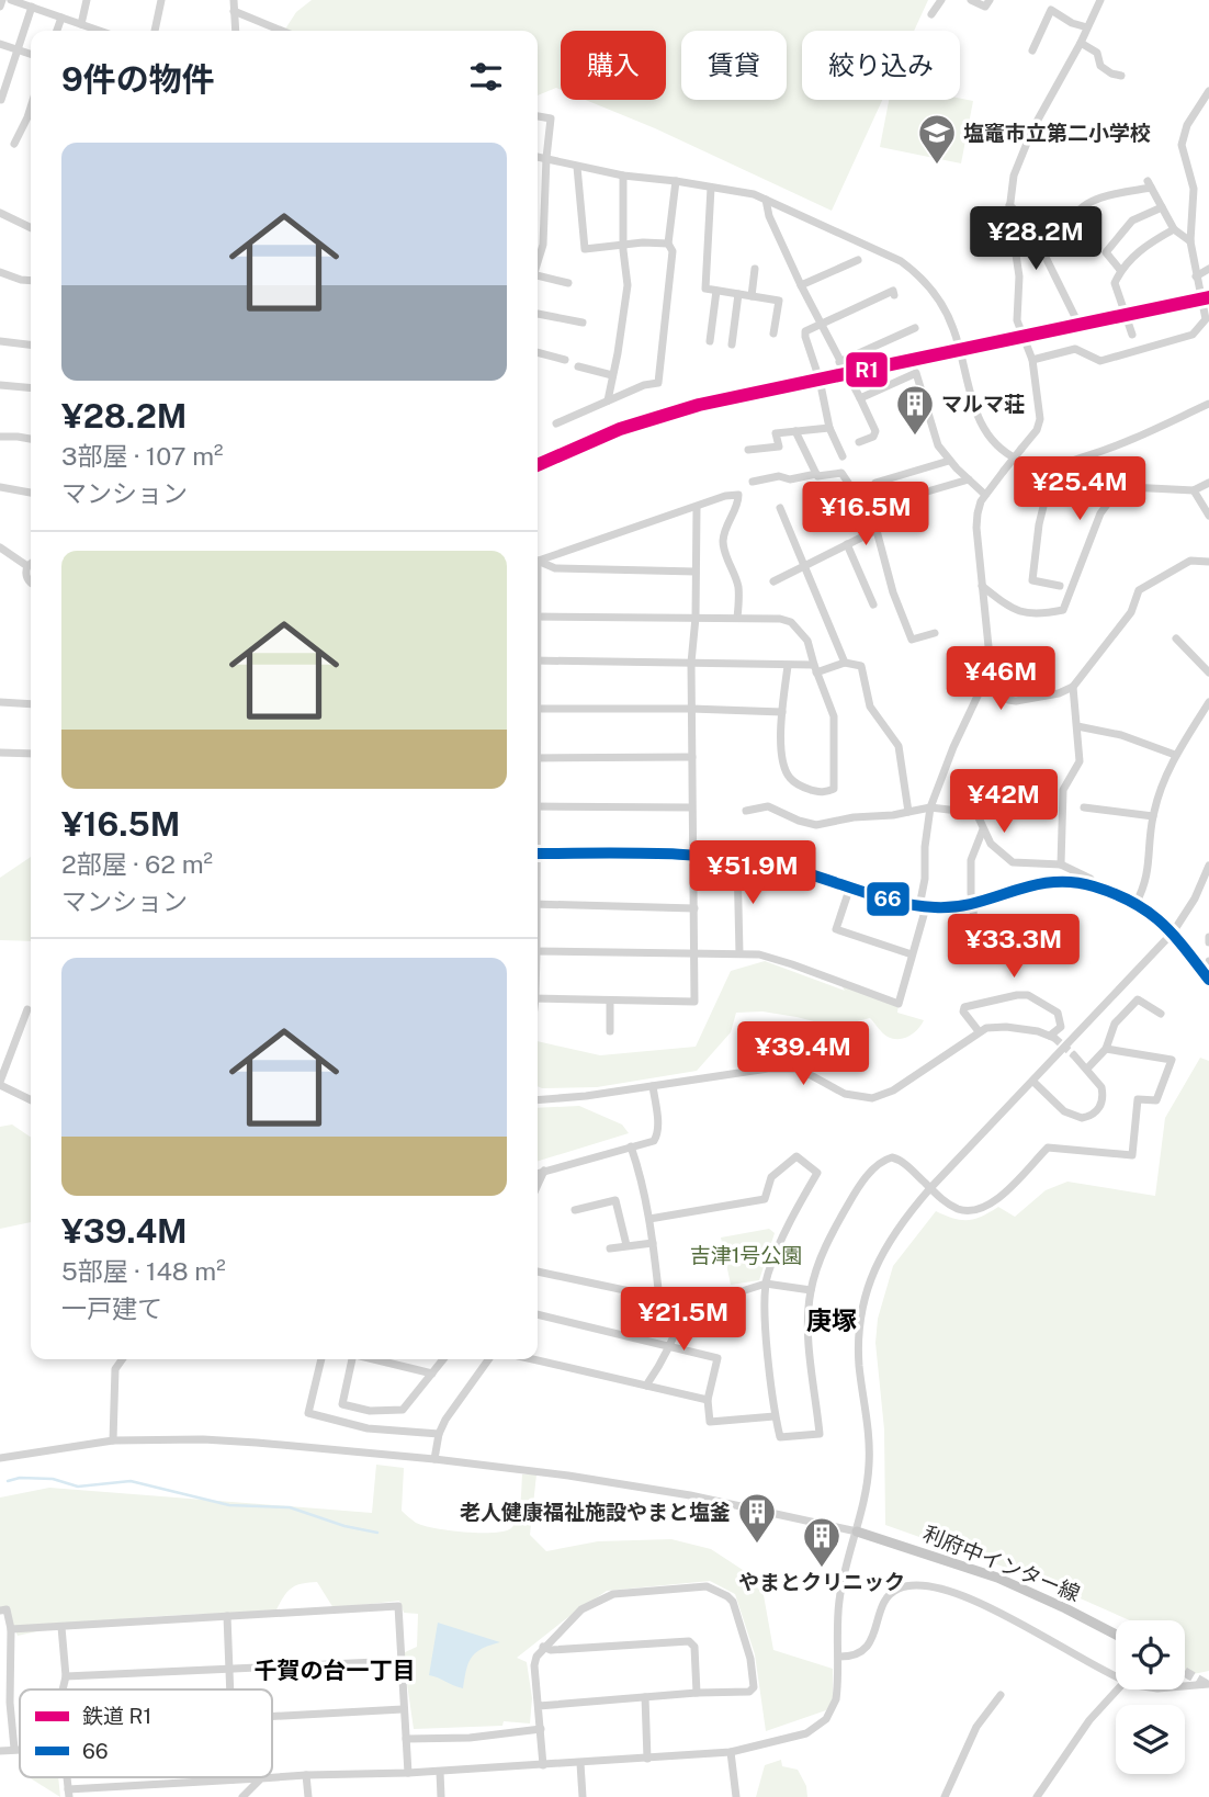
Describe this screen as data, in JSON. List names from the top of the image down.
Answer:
{
  "streets": {
    "main road": ["利府中インター線"]
  },
  "districts": ["庚塚", "千賀の台一丁目"],
  "parks": ["吉津1号公園"],
  "places": {
    "school or university": ["塩竈市立第二小学校"],
    "building": ["マルマ荘", "老人健康福祉施設やまと塩釜", "やまとクリニック"]
  },
  "lines": ["rail line R1", "transit line 66"],
  "legend": ["鉄道 R1", "66"],
  "page": {
    "chip": ["購入", "賃貸", "絞り込み"],
    "heading": "9件の物件",
    "list": [
      {
        "name": "¥28.2M",
        "note": "3部屋 · 107 m² · マンション"
      },
      {
        "name": "¥16.5M",
        "note": "2部屋 · 62 m² · マンション"
      },
      {
        "name": "¥39.4M",
        "note": "5部屋 · 148 m² · 一戸建て"
      }
    ],
    "price": [
      "¥28.2M",
      "¥25.4M",
      "¥16.5M",
      "¥46M",
      "¥42M",
      "¥51.9M",
      "¥33.3M",
      "¥39.4M",
      "¥21.5M"
    ]
  }
}
